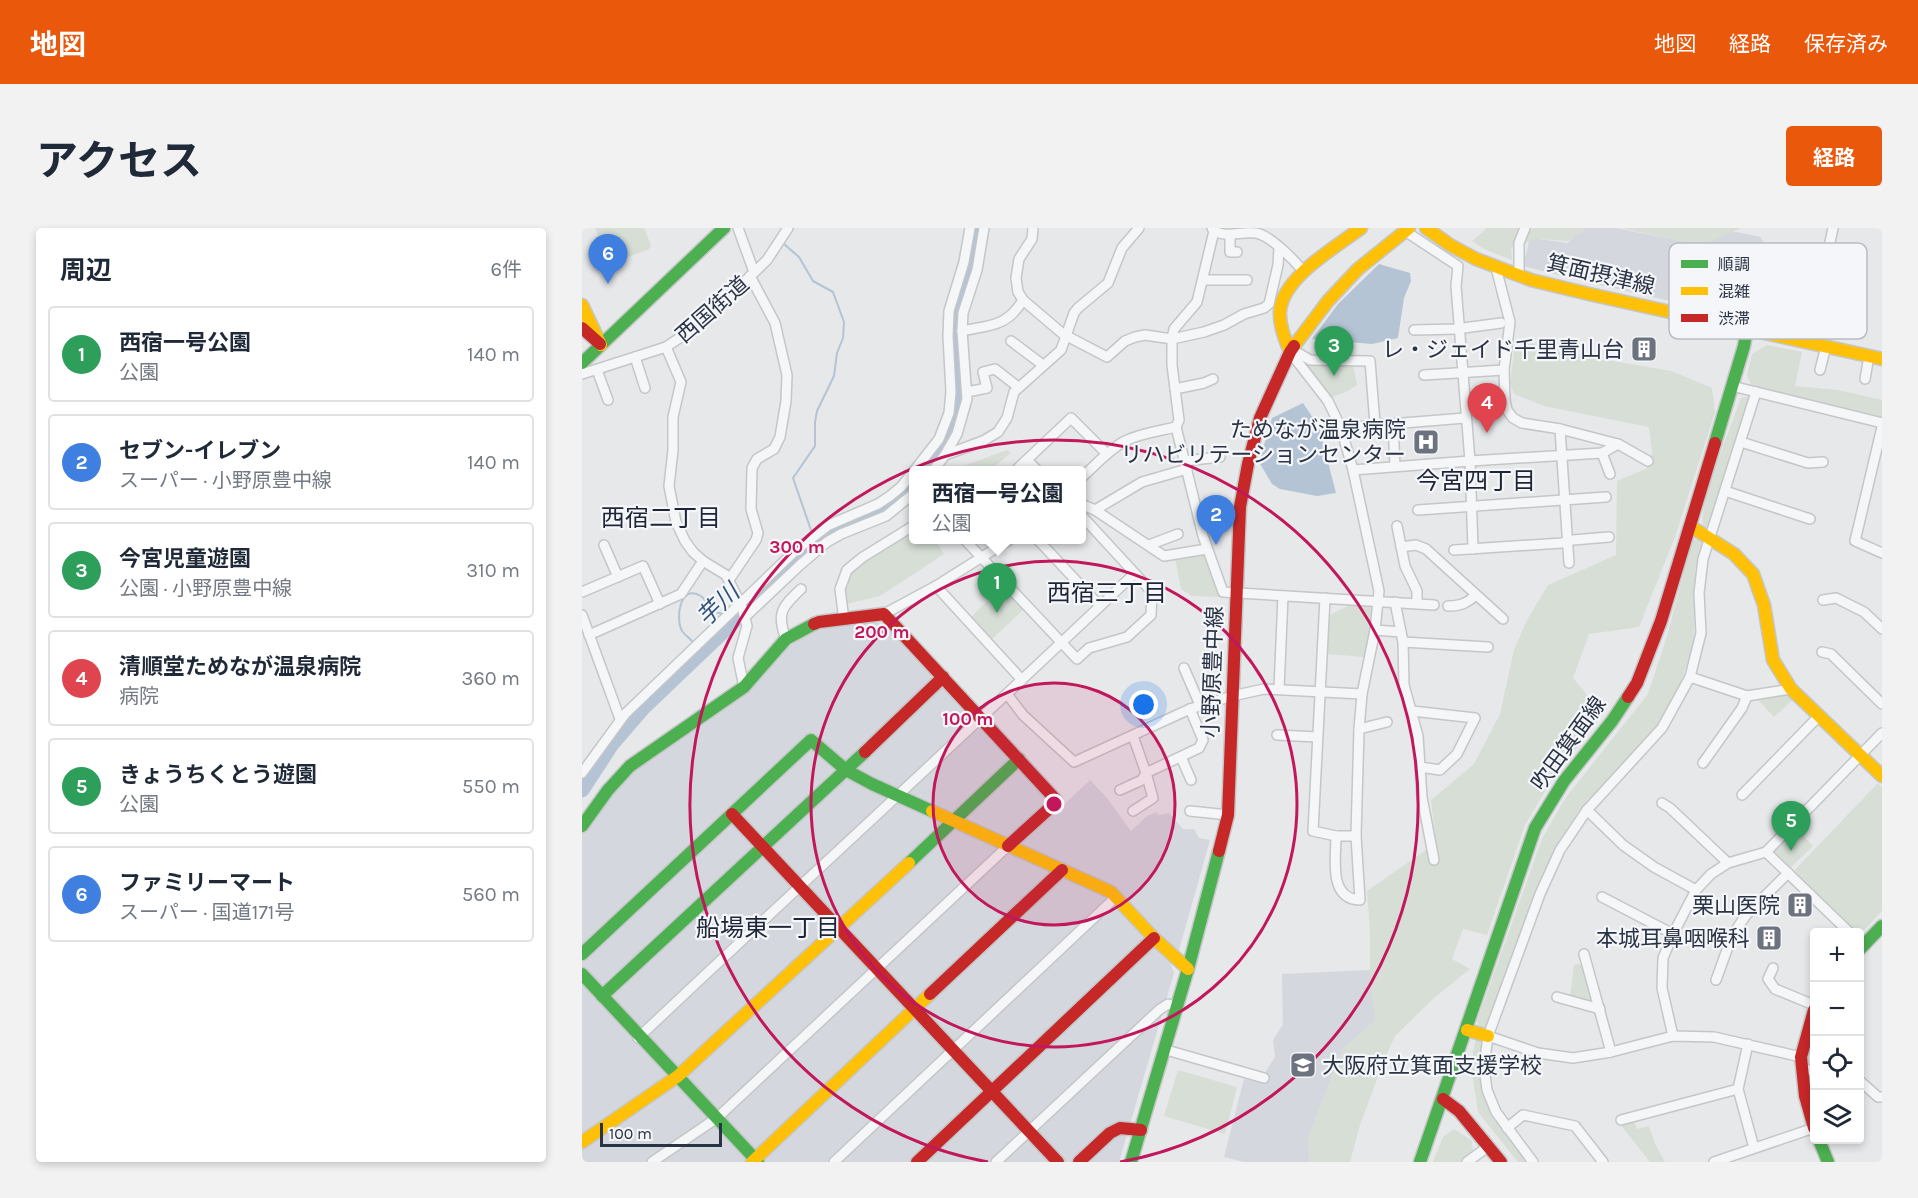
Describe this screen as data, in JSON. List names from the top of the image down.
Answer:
{
  "streets": {
    "main road": ["箕面摂津線", "小野原豊中線", "吹田箕面線"],
    "street": ["西国街道"]
  },
  "districts": [
    "今宮四丁目",
    "西宿二丁目",
    "西宿三丁目",
    "船場東一丁目"
  ],
  "water": ["芋川"],
  "places": {
    "building": ["レ・ジェイド千里青山台", "栗山医院", "本城耳鼻咽喉科"],
    "hospital": ["ためなが温泉病院 リハビリテーションセンター"],
    "school or university": ["大阪府立箕面支援学校"]
  },
  "legend": ["順調", "混雑", "渋滞"],
  "scale_bar": "100 m",
  "page": {
    "header": "地図",
    "nav": ["地図", "経路", "保存済み"],
    "title": "アクセス",
    "buttons": "経路",
    "heading": ["周辺", "6件"],
    "pins": [
      "6",
      "3",
      "4",
      "2",
      "1",
      "5"
    ],
    "list": [
      {
        "mark": "1",
        "name": "西宿一号公園",
        "note": "公園",
        "value": "140 m"
      },
      {
        "mark": "2",
        "name": "セブン-イレブン",
        "note": "スーパー · 小野原豊中線",
        "value": "140 m"
      },
      {
        "mark": "3",
        "name": "今宮児童遊園",
        "note": "公園 · 小野原豊中線",
        "value": "310 m"
      },
      {
        "mark": "4",
        "name": "清順堂ためなが温泉病院",
        "note": "病院",
        "value": "360 m"
      },
      {
        "mark": "5",
        "name": "きょうちくとう遊園",
        "note": "公園",
        "value": "550 m"
      },
      {
        "mark": "6",
        "name": "ファミリーマート",
        "note": "スーパー · 国道171号",
        "value": "560 m"
      }
    ],
    "popup": ["西宿一号公園", "公園"],
    "map_buttons": ["+", "−"],
    "scale": "100 m"
  },
  "rings": ["300 m", "200 m", "100 m"]
}
